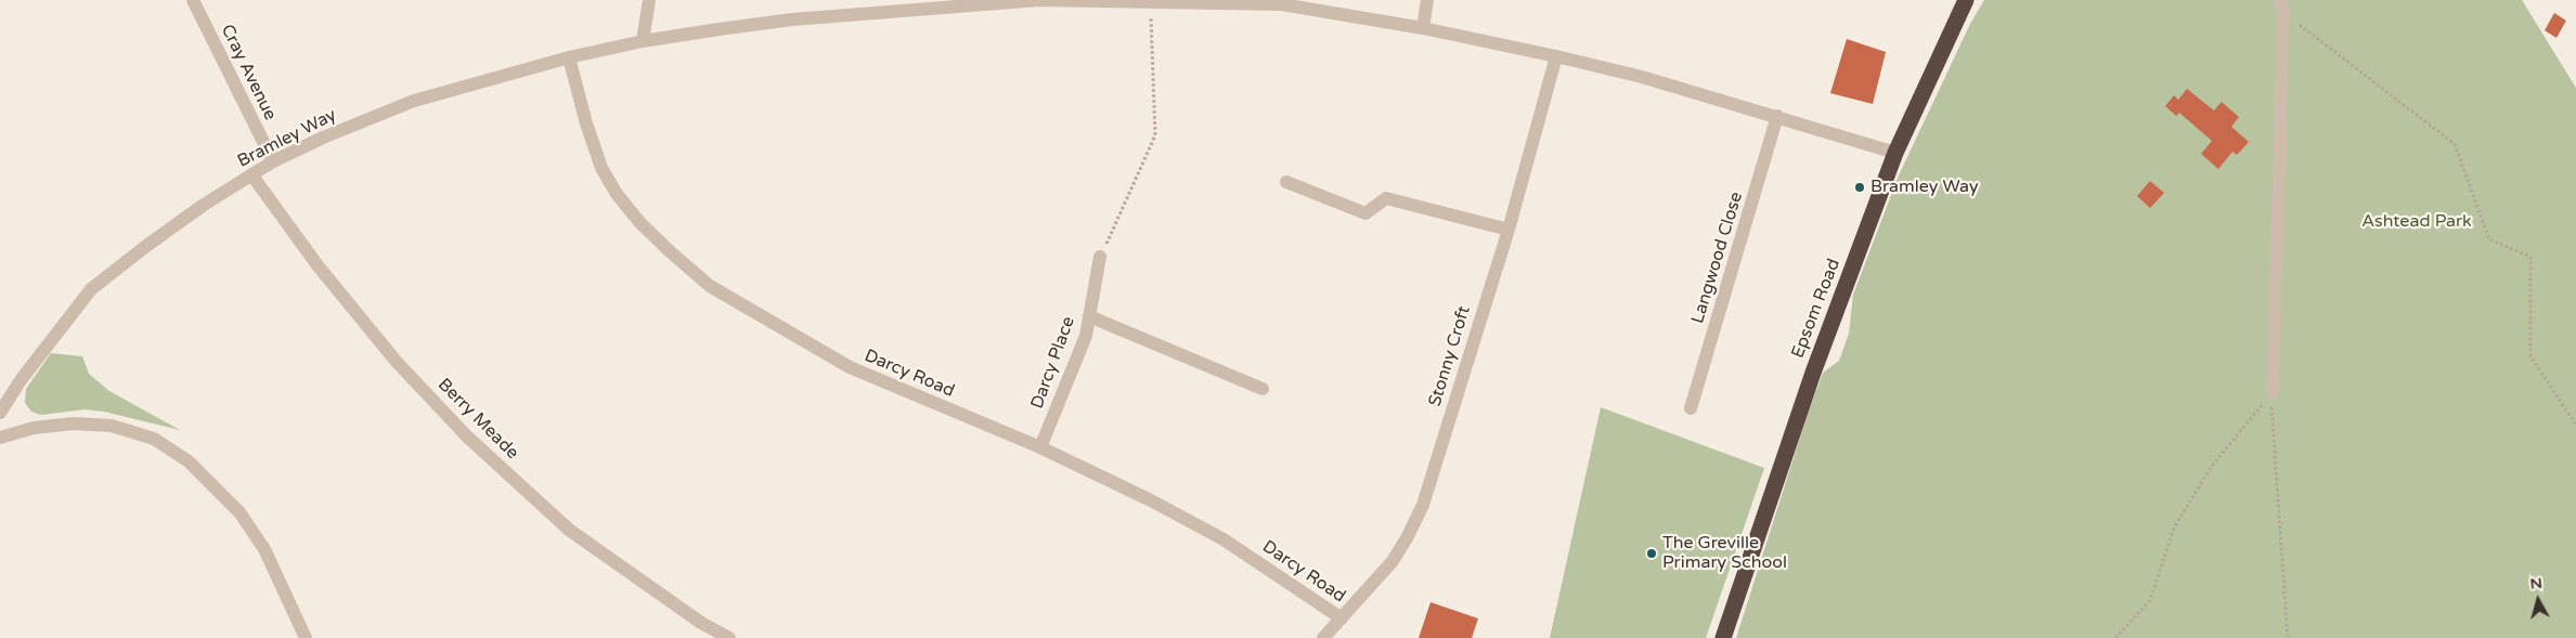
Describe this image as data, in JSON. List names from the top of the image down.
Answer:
{
  "streets": {
    "highway": ["Epsom Road"],
    "street": [
      "Cray Avenue",
      "Bramley Way",
      "Langwood Close",
      "Stonny Croft",
      "Darcy Place",
      "Darcy Road",
      "Berry Meade"
    ]
  },
  "crossings": [
    ["Cray Avenue", "Bramley Way"],
    ["Bramley Way", "Langwood Close"],
    ["Bramley Way", "Epsom Road"],
    ["Bramley Way", "Stonny Croft"],
    ["Bramley Way", "Darcy Road"],
    ["Bramley Way", "Berry Meade"],
    ["Stonny Croft", "Darcy Road"],
    ["Darcy Place", "Darcy Road"]
  ],
  "parks": ["Ashtead Park"],
  "places": ["Bramley Way", "The Greville Primary School"],
  "north": "top"
}
